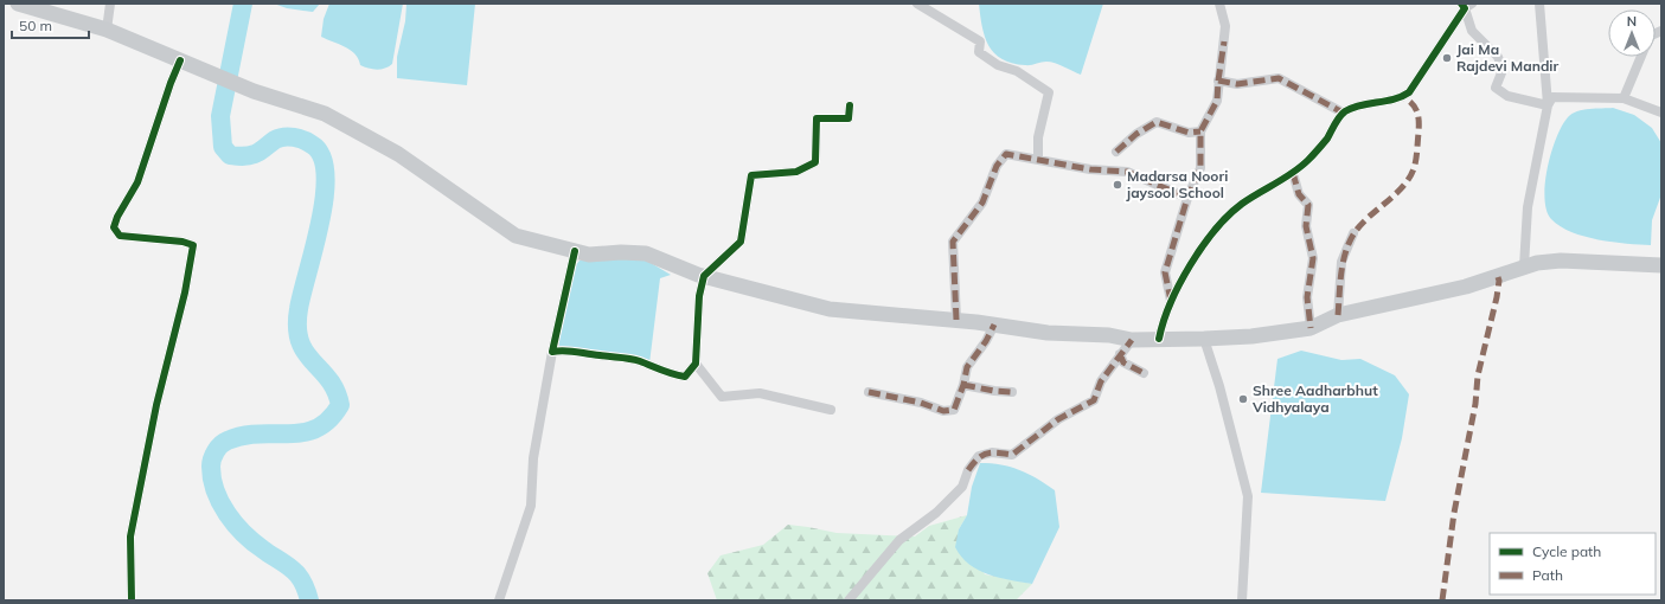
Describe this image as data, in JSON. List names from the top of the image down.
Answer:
{
  "places": ["Jai Ma Rajdevi Mandir", "Madarsa Noori jaysool School", "Shree Aadharbhut Vidhyalaya"],
  "legend": ["Cycle path", "Path"],
  "scale_bar": "50 m",
  "north": "top"
}
